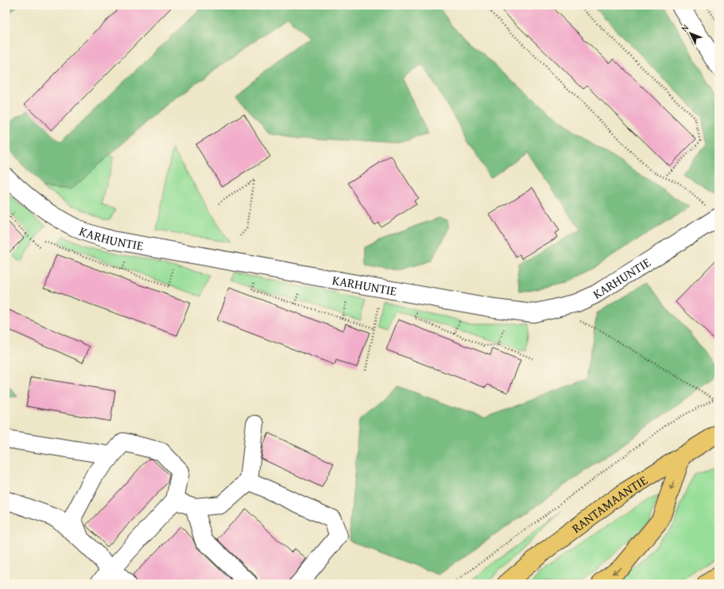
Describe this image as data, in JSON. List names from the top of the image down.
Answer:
{
  "streets": {
    "main road": ["RANTAMAANTIE"],
    "street": ["KARHUNTIE"]
  },
  "north": "top left"
}
